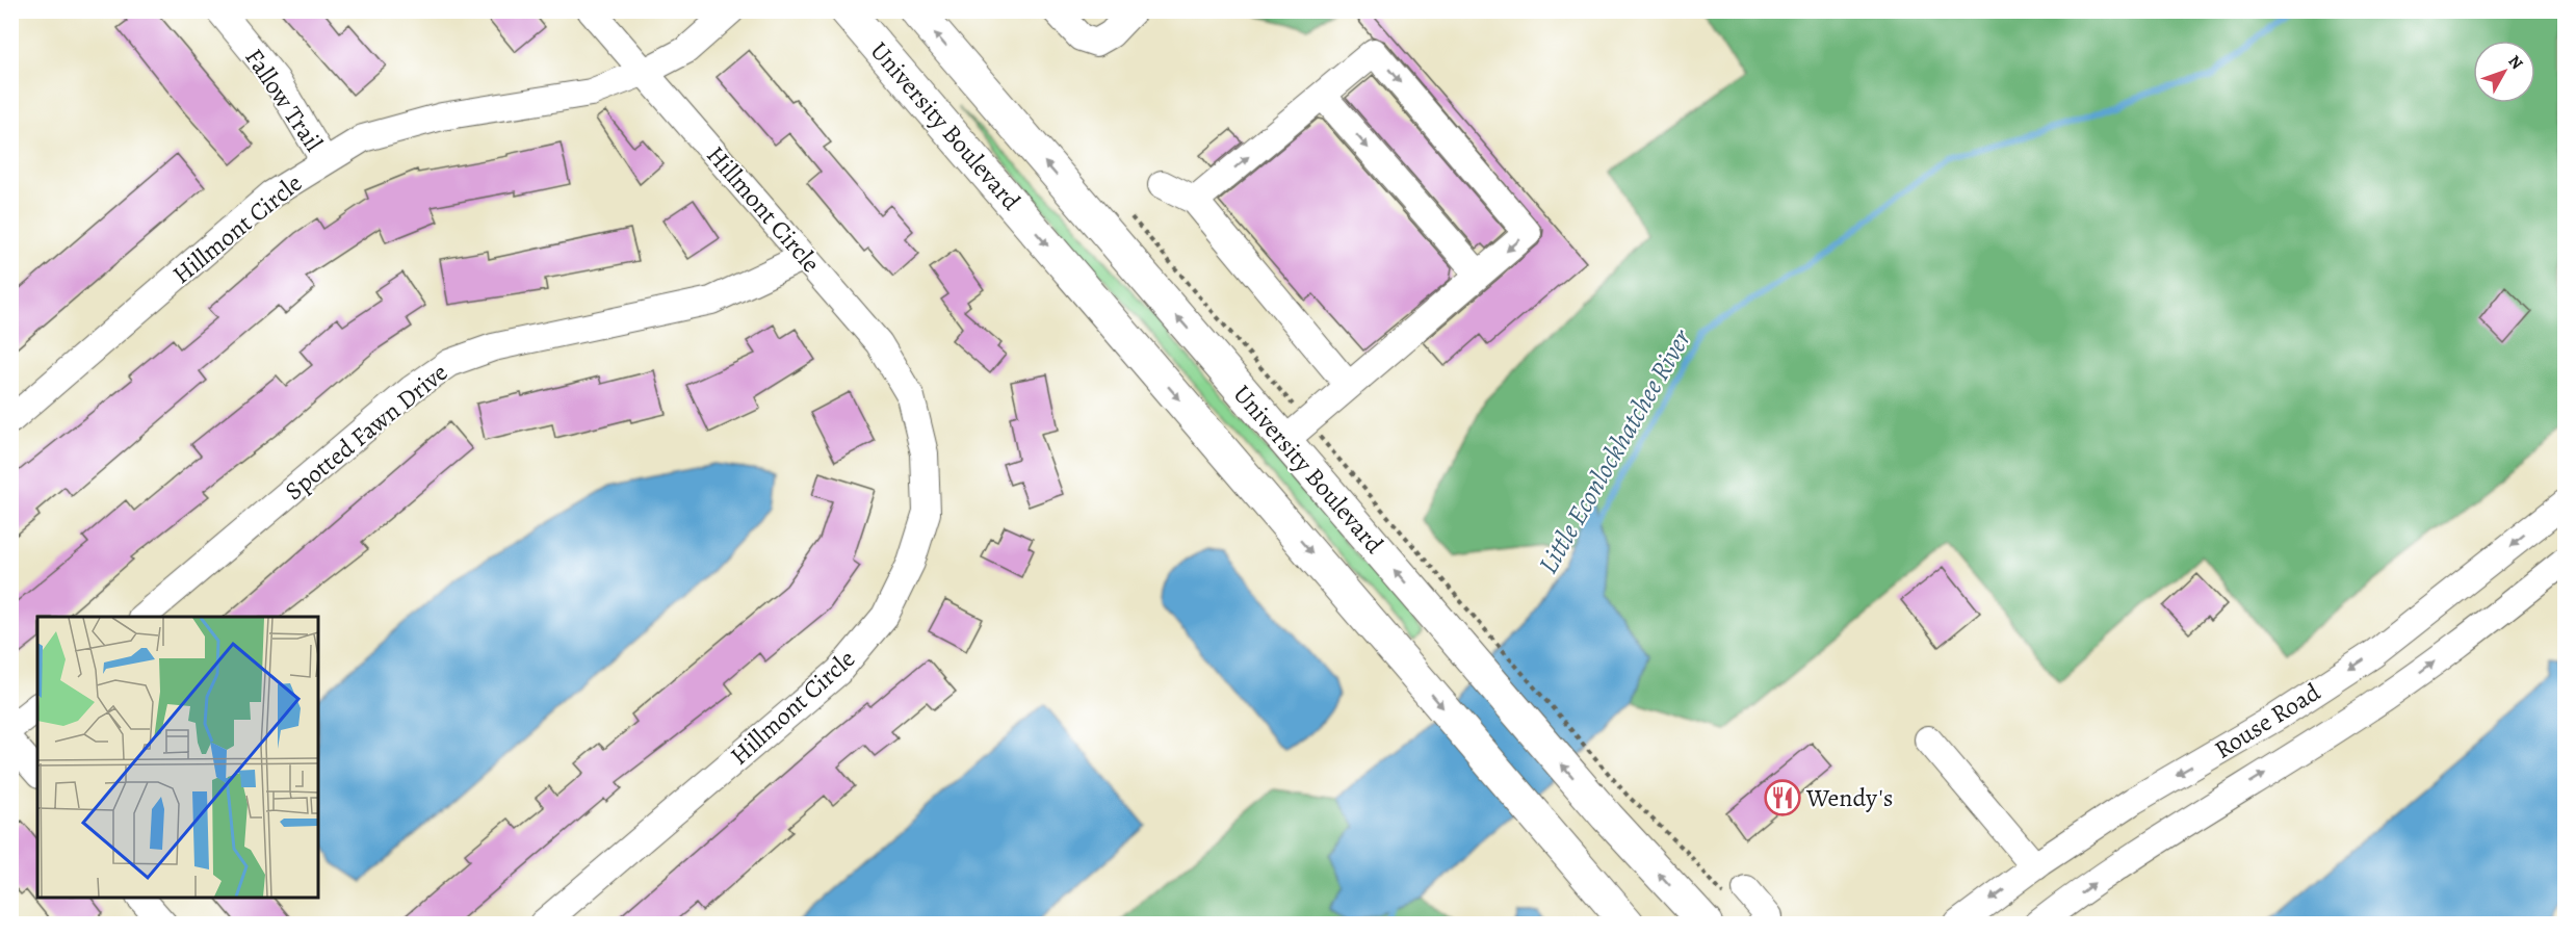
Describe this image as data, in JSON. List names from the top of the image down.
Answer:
{
  "streets": {
    "main road": ["University Boulevard"],
    "street": [
      "Fallow Trail",
      "Hillmont Circle",
      "Spotted Fawn Drive",
      "Rouse Road"
    ]
  },
  "crossings": [
    ["Fallow Trail", "Hillmont Circle"],
    ["Hillmont Circle", "Spotted Fawn Drive"]
  ],
  "water": ["Little Econlockhatchee River"],
  "places": {
    "restaurant": ["Wendy's"]
  },
  "north": "top right"
}
